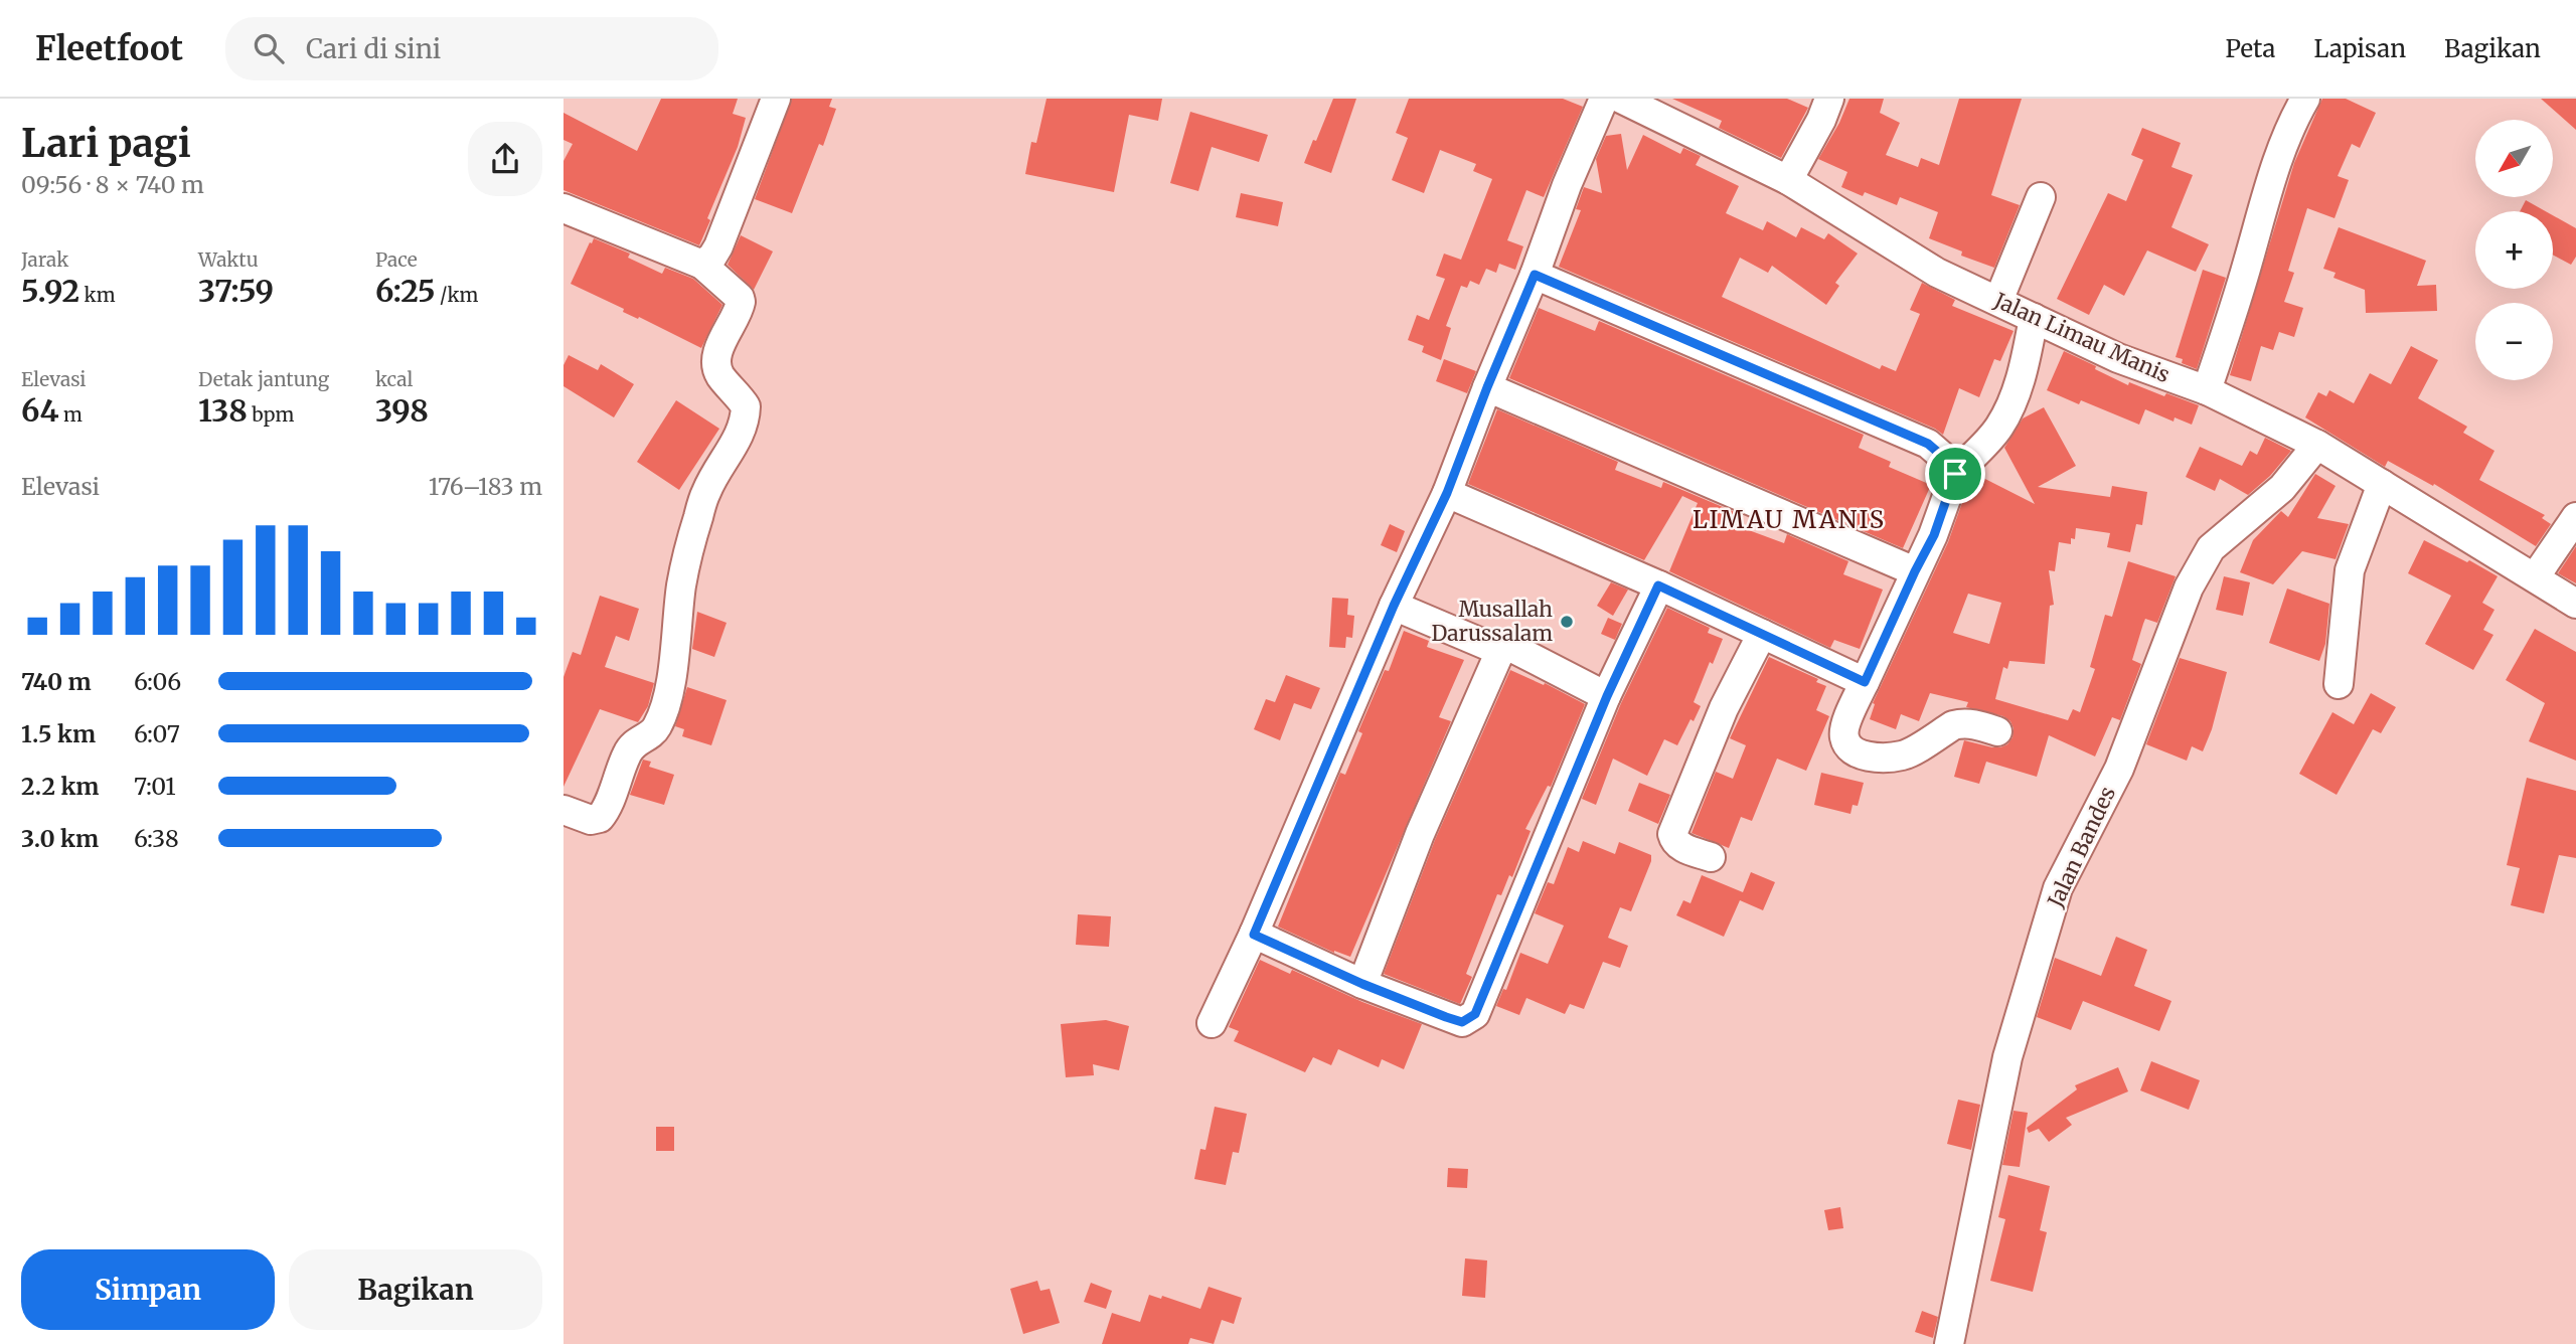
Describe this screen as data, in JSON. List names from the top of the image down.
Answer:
{
  "streets": {
    "street": ["Jalan Limau Manis", "Jalan Bandes"]
  },
  "crossings": [
    ["Jalan Limau Manis", "Jalan Bandes"]
  ],
  "districts": ["LIMAU MANIS"],
  "places": ["Musallah Darussalam"],
  "north": "bottom left",
  "page": {
    "header": "Fleetfoot",
    "search": "Cari di sini",
    "nav": ["Peta", "Lapisan", "Bagikan"],
    "heading": ["Lari pagi", "09:56 · 8 × 740 m"],
    "map_buttons": ["+", "−"],
    "stats": [
      ["Jarak", "5.92 km"],
      ["Waktu", "37:59"],
      ["Pace", "6:25 /km"],
      ["Elevasi", "64 m"],
      ["Detak jantung", "138 bpm"],
      ["kcal", "398"]
    ],
    "chart": ["Elevasi", "176–183 m"],
    "list": [
      {
        "name": "740 m",
        "note": "6:06"
      },
      {
        "name": "1.5 km",
        "note": "6:07"
      },
      {
        "name": "2.2 km",
        "note": "7:01"
      },
      {
        "name": "3.0 km",
        "note": "6:38"
      }
    ],
    "buttons": ["Simpan", "Bagikan"]
  }
}
